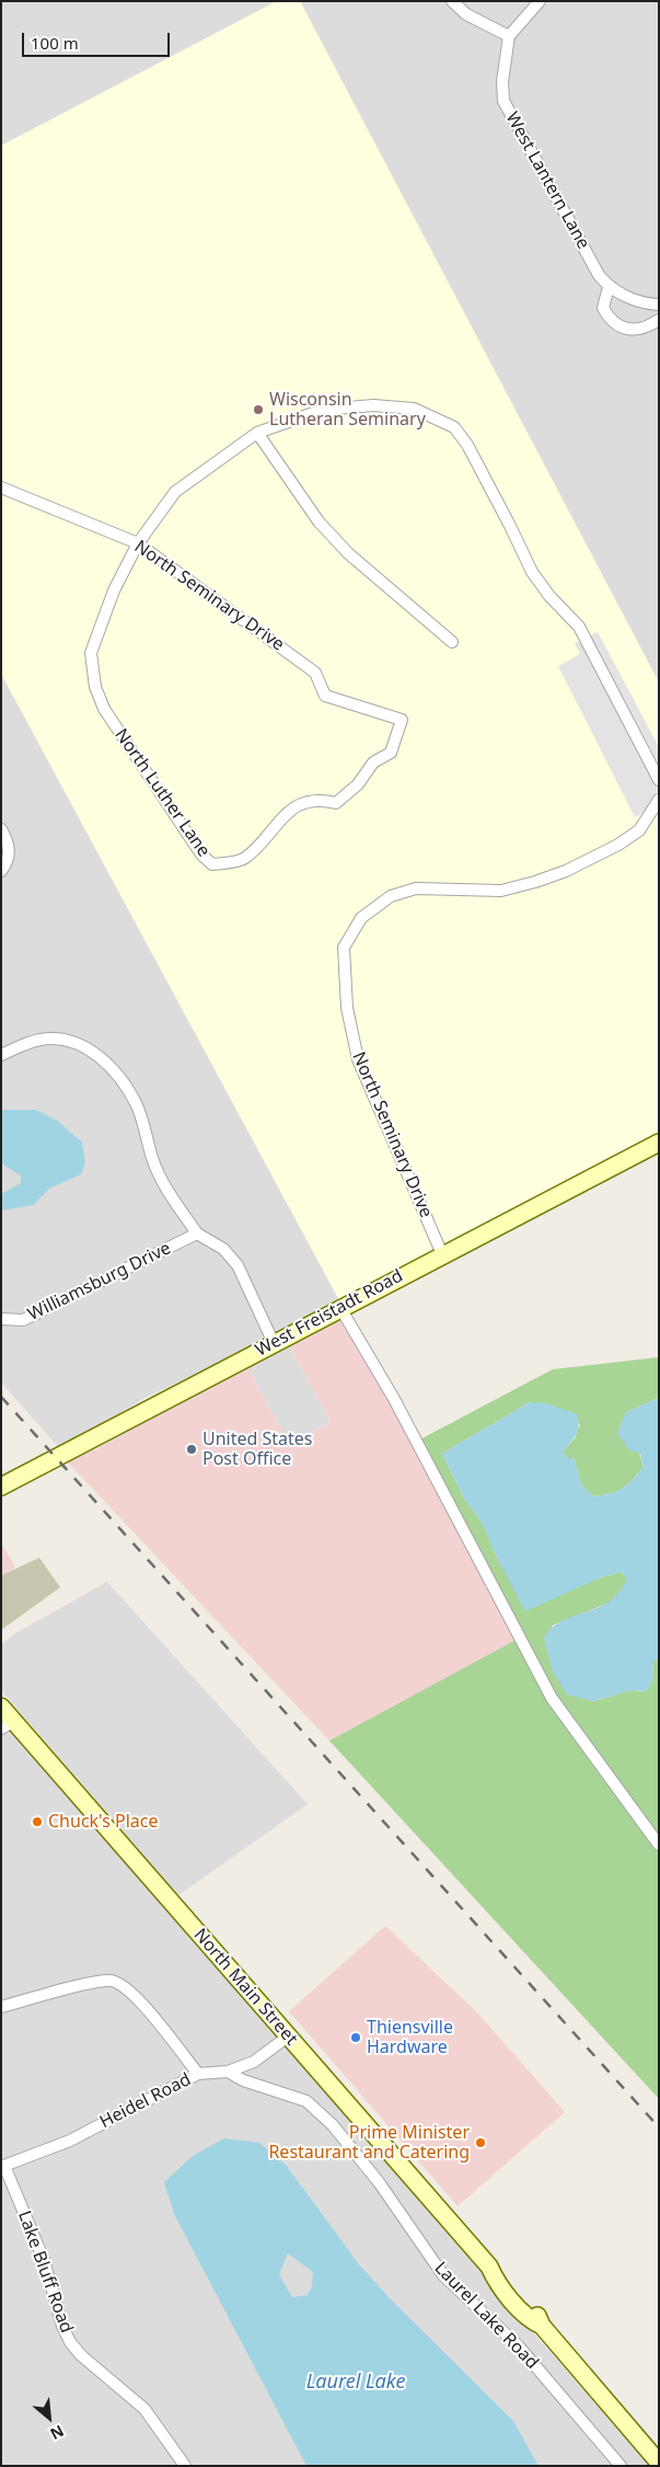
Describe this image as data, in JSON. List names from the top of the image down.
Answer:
{
  "streets": {
    "main road": ["West Freistadt Road", "North Main Street"],
    "street": [
      "West Lantern Lane",
      "North Seminary Drive",
      "North Luther Lane",
      "Williamsburg Drive",
      "Heidel Road",
      "Lake Bluff Road",
      "Laurel Lake Road"
    ]
  },
  "crossings": [
    ["North Seminary Drive", "North Luther Lane"],
    ["North Seminary Drive", "West Freistadt Road"],
    ["North Main Street", "Heidel Road"],
    ["Heidel Road", "Lake Bluff Road"],
    ["Heidel Road", "Laurel Lake Road"]
  ],
  "water": ["Laurel Lake"],
  "places": [
    "Wisconsin Lutheran Seminary",
    "United States Post Office",
    "Chuck's Place",
    "Thiensville Hardware",
    "Prime Minister Restaurant and Catering"
  ],
  "scale_bar": "100 m",
  "north": "bottom right"
}
